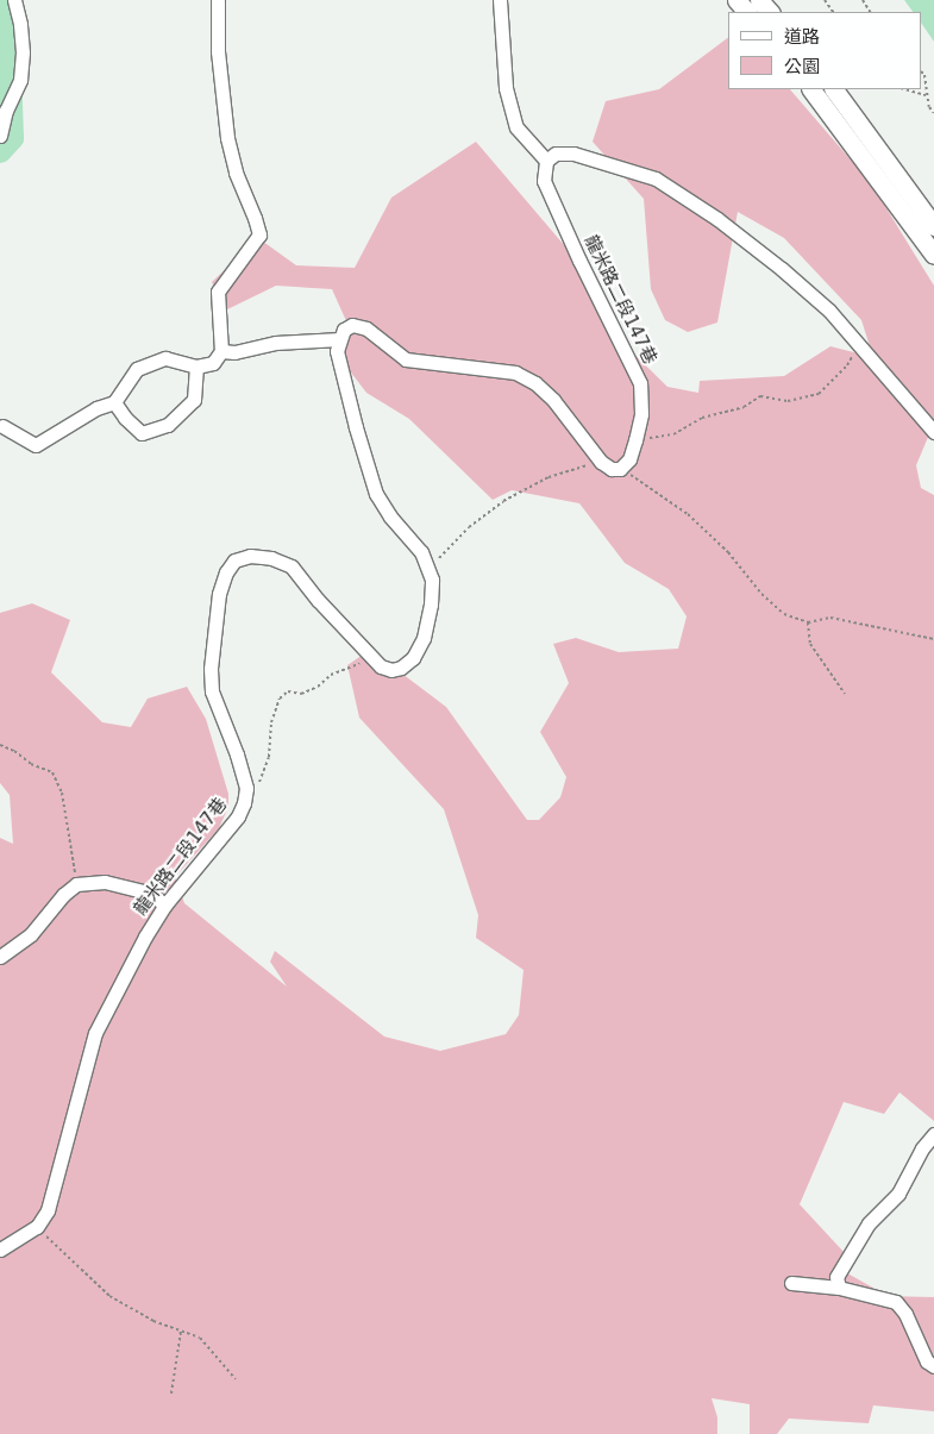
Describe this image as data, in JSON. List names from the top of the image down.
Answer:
{
  "streets": {
    "street": ["龍米路二段147巷"]
  },
  "legend": ["道路", "公園"]
}
